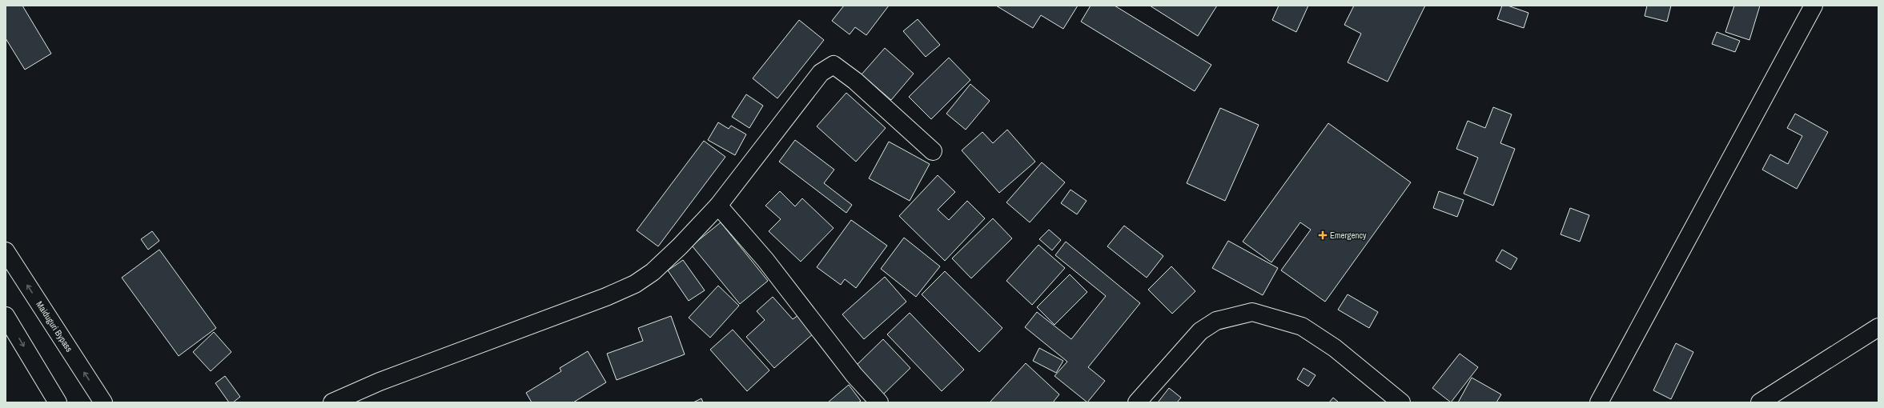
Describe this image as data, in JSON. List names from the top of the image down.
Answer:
{
  "streets": {
    "main road": ["Maiduguri Bypass"]
  },
  "places": {
    "health": ["Emergency"]
  }
}
